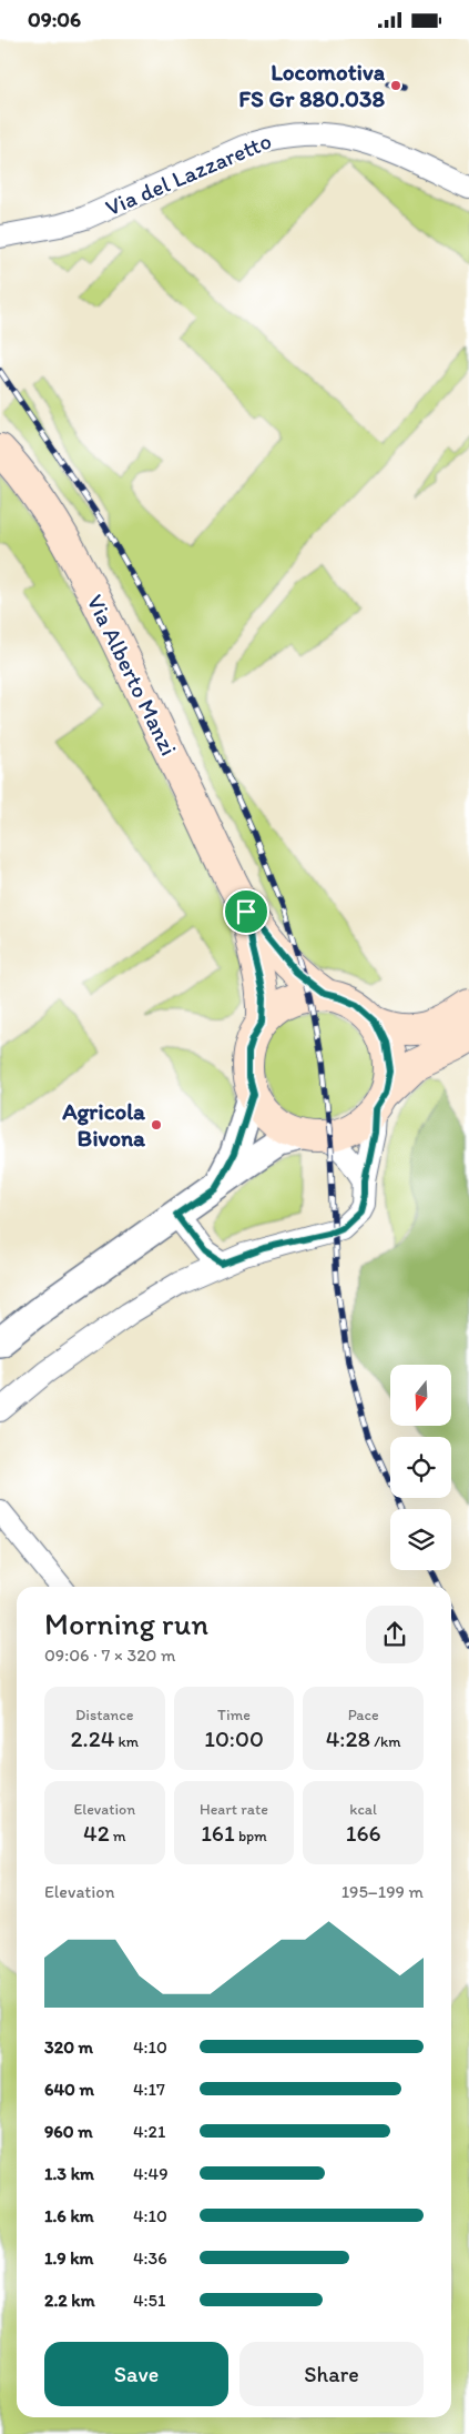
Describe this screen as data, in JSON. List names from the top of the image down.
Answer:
{
  "streets": {
    "main road": ["Via Alberto Manzi"],
    "street": ["Via del Lazzaretto"]
  },
  "places": ["Locomotiva FS Gr 880.038", "Agricola Bivona"],
  "north": "bottom",
  "page": {
    "status": "09:06",
    "heading": ["Morning run", "09:06 · 7 × 320 m"],
    "stats": [
      ["Distance", "2.24 km"],
      ["Time", "10:00"],
      ["Pace", "4:28 /km"],
      ["Elevation", "42 m"],
      ["Heart rate", "161 bpm"],
      ["kcal", "166"]
    ],
    "chart": ["Elevation", "195–199 m"],
    "list": [
      {
        "name": "320 m",
        "note": "4:10"
      },
      {
        "name": "640 m",
        "note": "4:17"
      },
      {
        "name": "960 m",
        "note": "4:21"
      },
      {
        "name": "1.3 km",
        "note": "4:49"
      },
      {
        "name": "1.6 km",
        "note": "4:10"
      },
      {
        "name": "1.9 km",
        "note": "4:36"
      },
      {
        "name": "2.2 km",
        "note": "4:51"
      }
    ],
    "buttons": ["Save", "Share"]
  }
}
